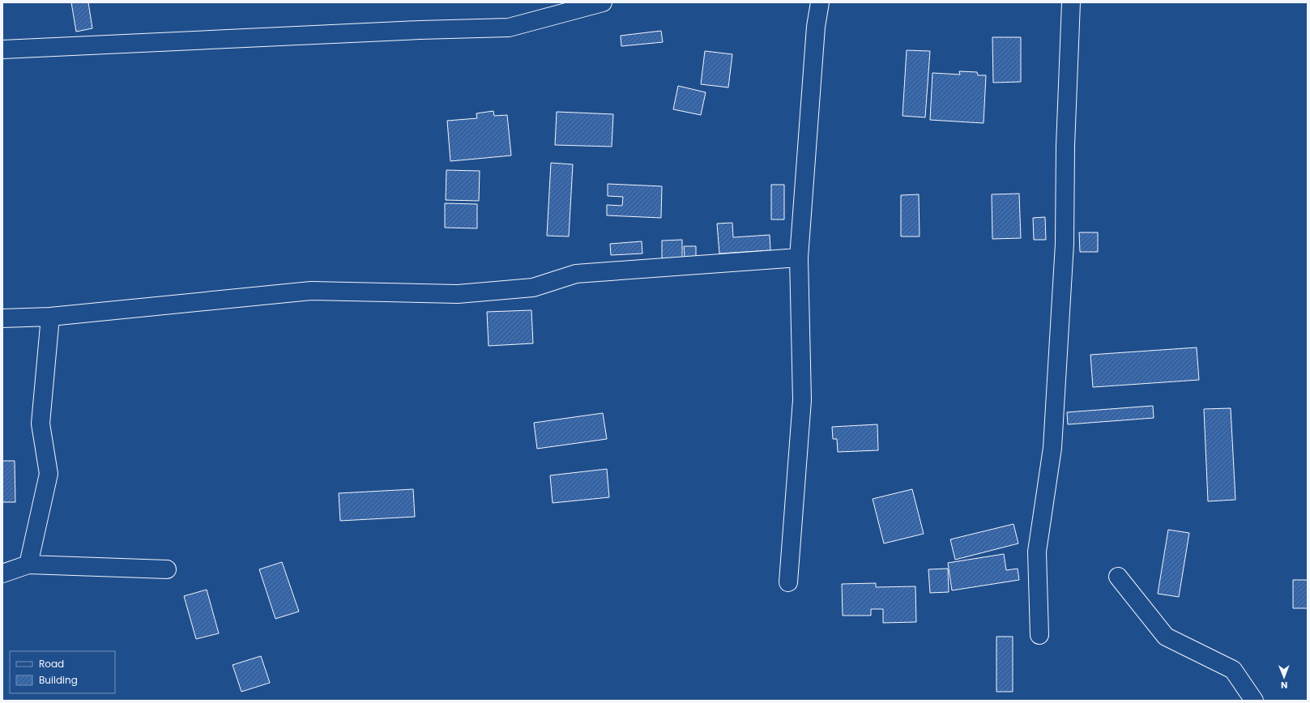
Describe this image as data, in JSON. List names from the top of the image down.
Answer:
{
  "legend": ["Road", "Building"],
  "north": "bottom"
}
